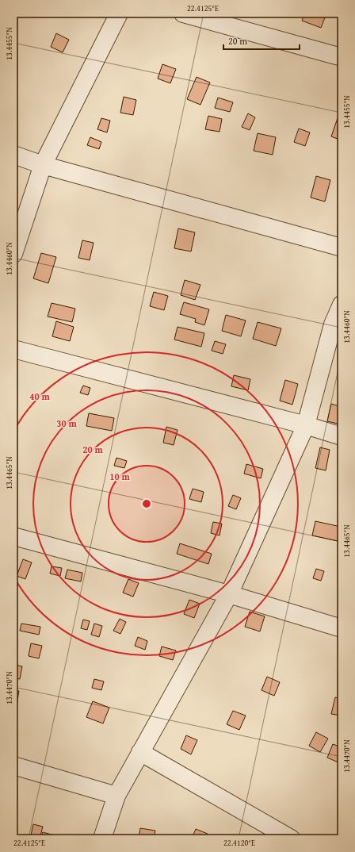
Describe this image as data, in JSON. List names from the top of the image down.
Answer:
{
  "scale_bar": "20 m",
  "coordinates": [
    "22.4125°E",
    "13.4455°N",
    "13.4460°N",
    "13.4465°N",
    "13.4470°N",
    "22.4120°E"
  ],
  "rings": [
    "40 m",
    "30 m",
    "20 m",
    "10 m"
  ]
}
